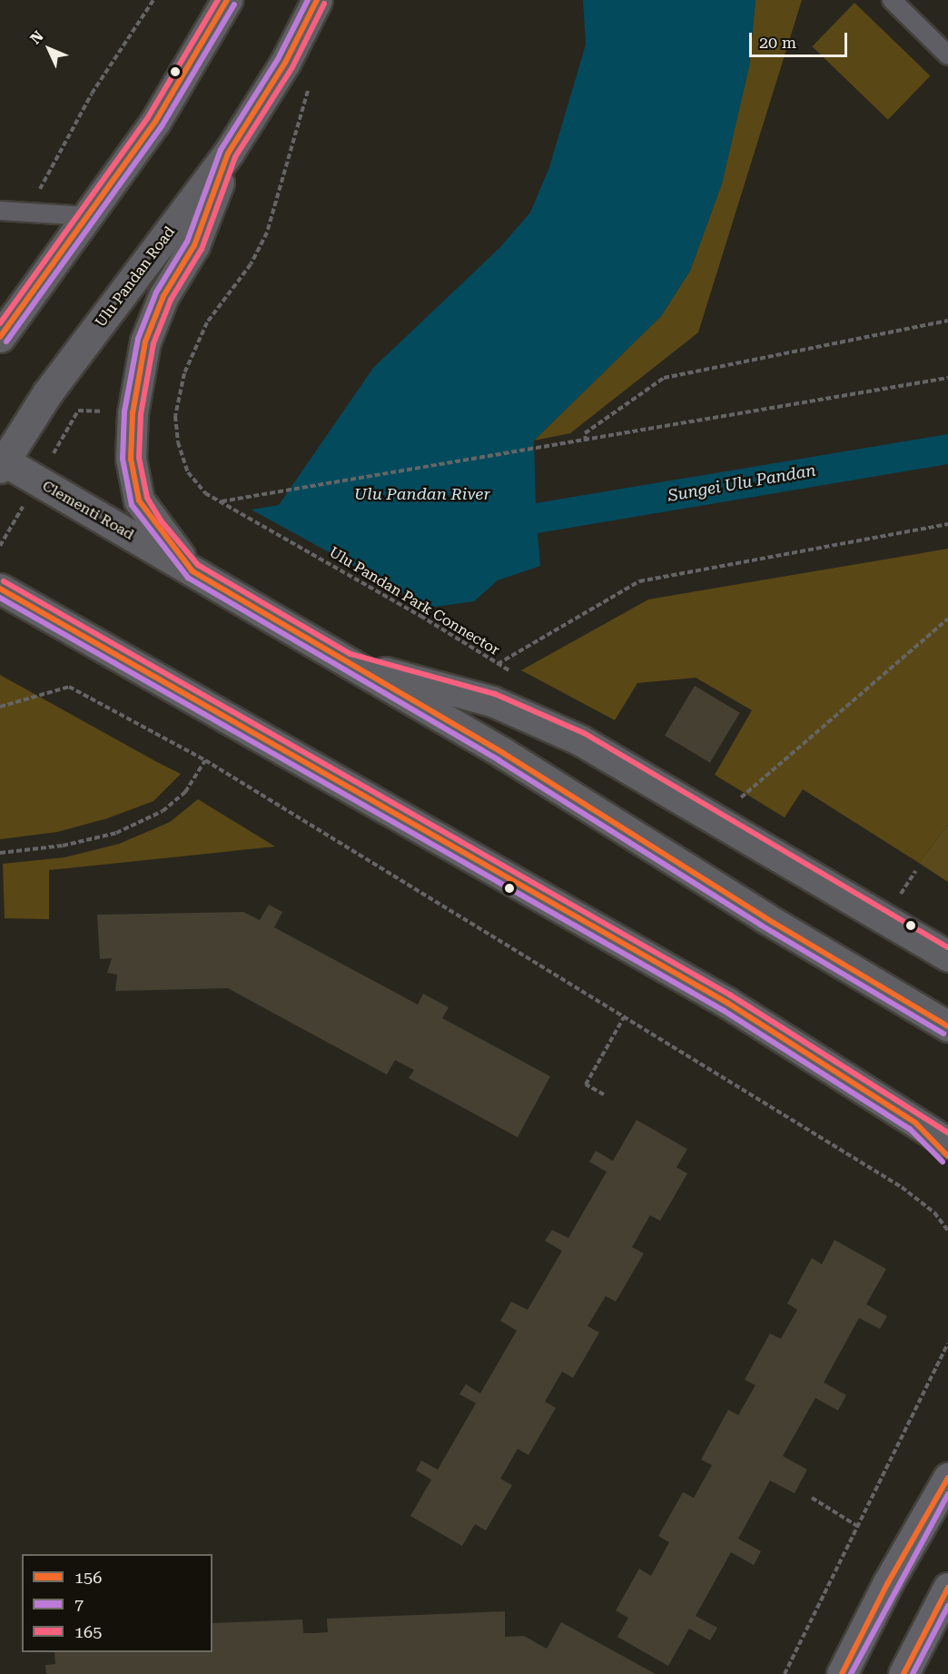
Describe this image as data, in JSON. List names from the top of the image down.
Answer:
{
  "streets": {
    "main road": ["Ulu Pandan Road", "Clementi Road"],
    "path": ["Ulu Pandan Park Connector"]
  },
  "crossings": [
    ["Ulu Pandan Road", "Clementi Road"]
  ],
  "water": ["Sungei Ulu Pandan", "Ulu Pandan River"],
  "lines": ["transit line 156", "transit line 7", "transit line 165"],
  "legend": ["156", "7", "165"],
  "scale_bar": "20 m",
  "north": "top left"
}
